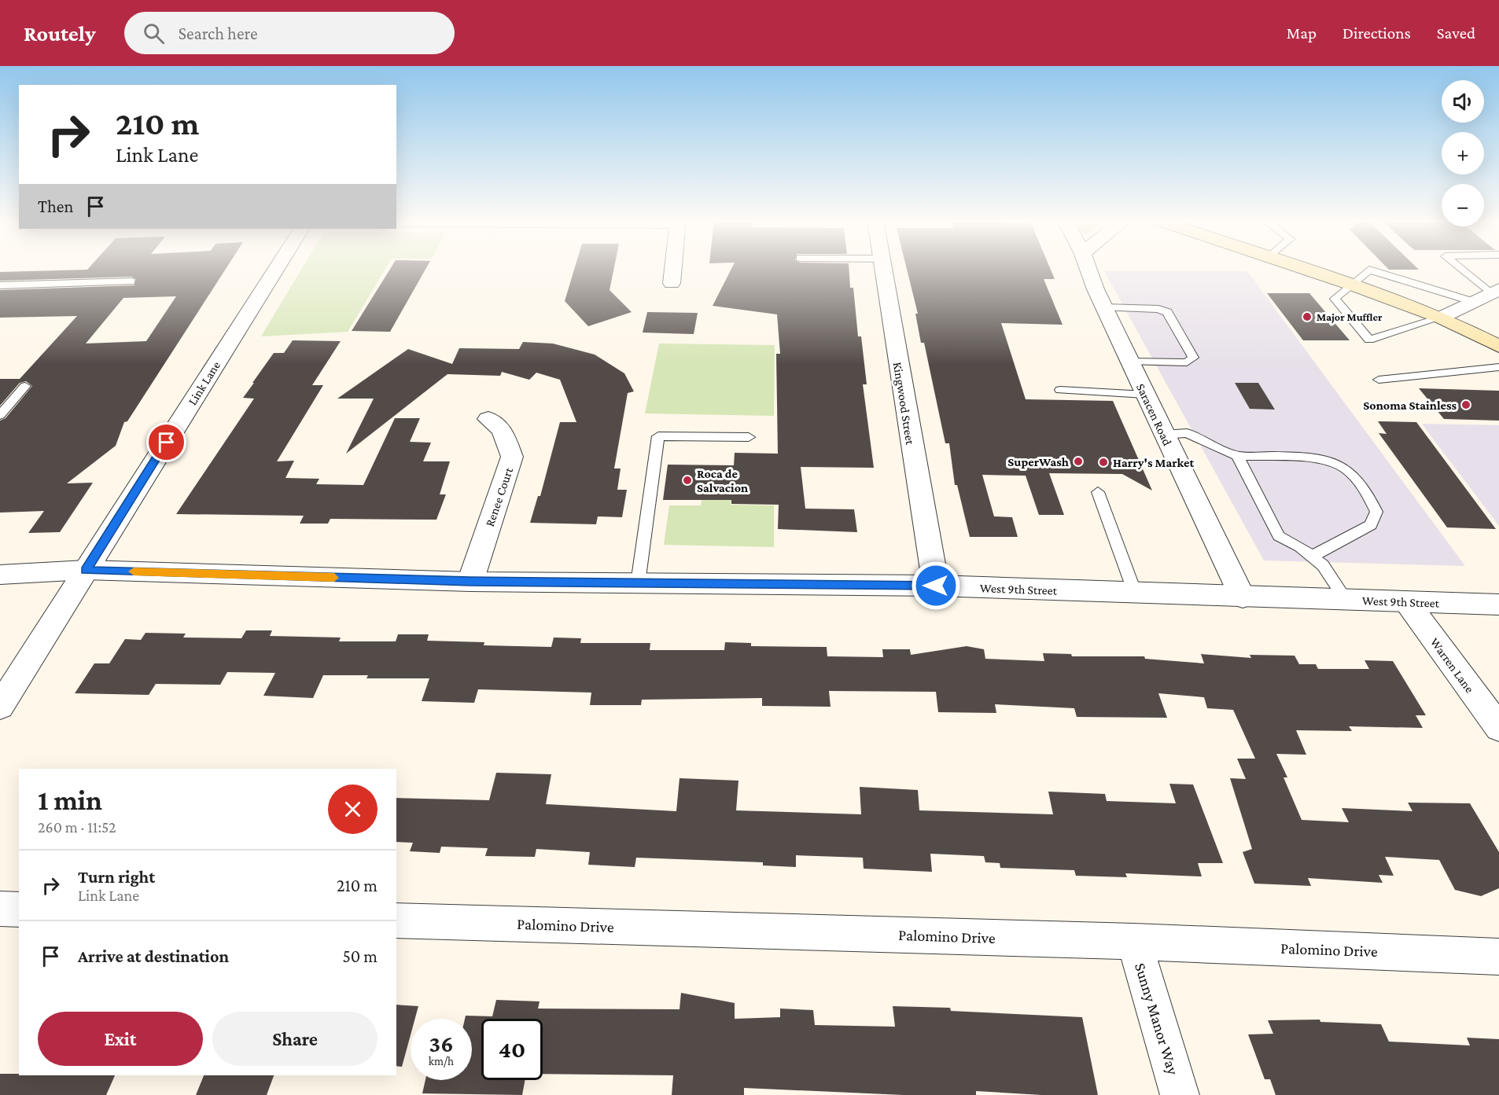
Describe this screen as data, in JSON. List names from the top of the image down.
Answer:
{
  "streets": {
    "street": [
      "Link Lane",
      "Kingwood Street",
      "Saracen Road",
      "Renee Court",
      "West 9th Street",
      "Warren Lane",
      "Palomino Drive",
      "Sunny Manor Way"
    ]
  },
  "crossings": [
    ["Link Lane", "West 9th Street"],
    ["Kingwood Street", "West 9th Street"],
    ["Saracen Road", "West 9th Street"],
    ["Renee Court", "West 9th Street"],
    ["West 9th Street", "Warren Lane"],
    ["Palomino Drive", "Sunny Manor Way"]
  ],
  "places": [
    "Major Muffler",
    "Sonoma Stainless",
    "SuperWash",
    "Harry's Market",
    "Roca de Salvacion"
  ],
  "page": {
    "header": "Routely",
    "search": "Search here",
    "nav": ["Map", "Directions", "Saved"],
    "map_buttons": ["+", "−"],
    "turn": ["210 m", "Link Lane"],
    "then": "Then",
    "heading": ["1 min", "260 m · 11:52"],
    "list": [
      {
        "name": "Turn right",
        "note": "Link Lane",
        "value": "210 m"
      },
      {
        "name": "Arrive at destination",
        "value": "50 m"
      }
    ],
    "buttons": ["Exit", "Share"],
    "speed": "36 km/h",
    "limit": "40"
  }
}
